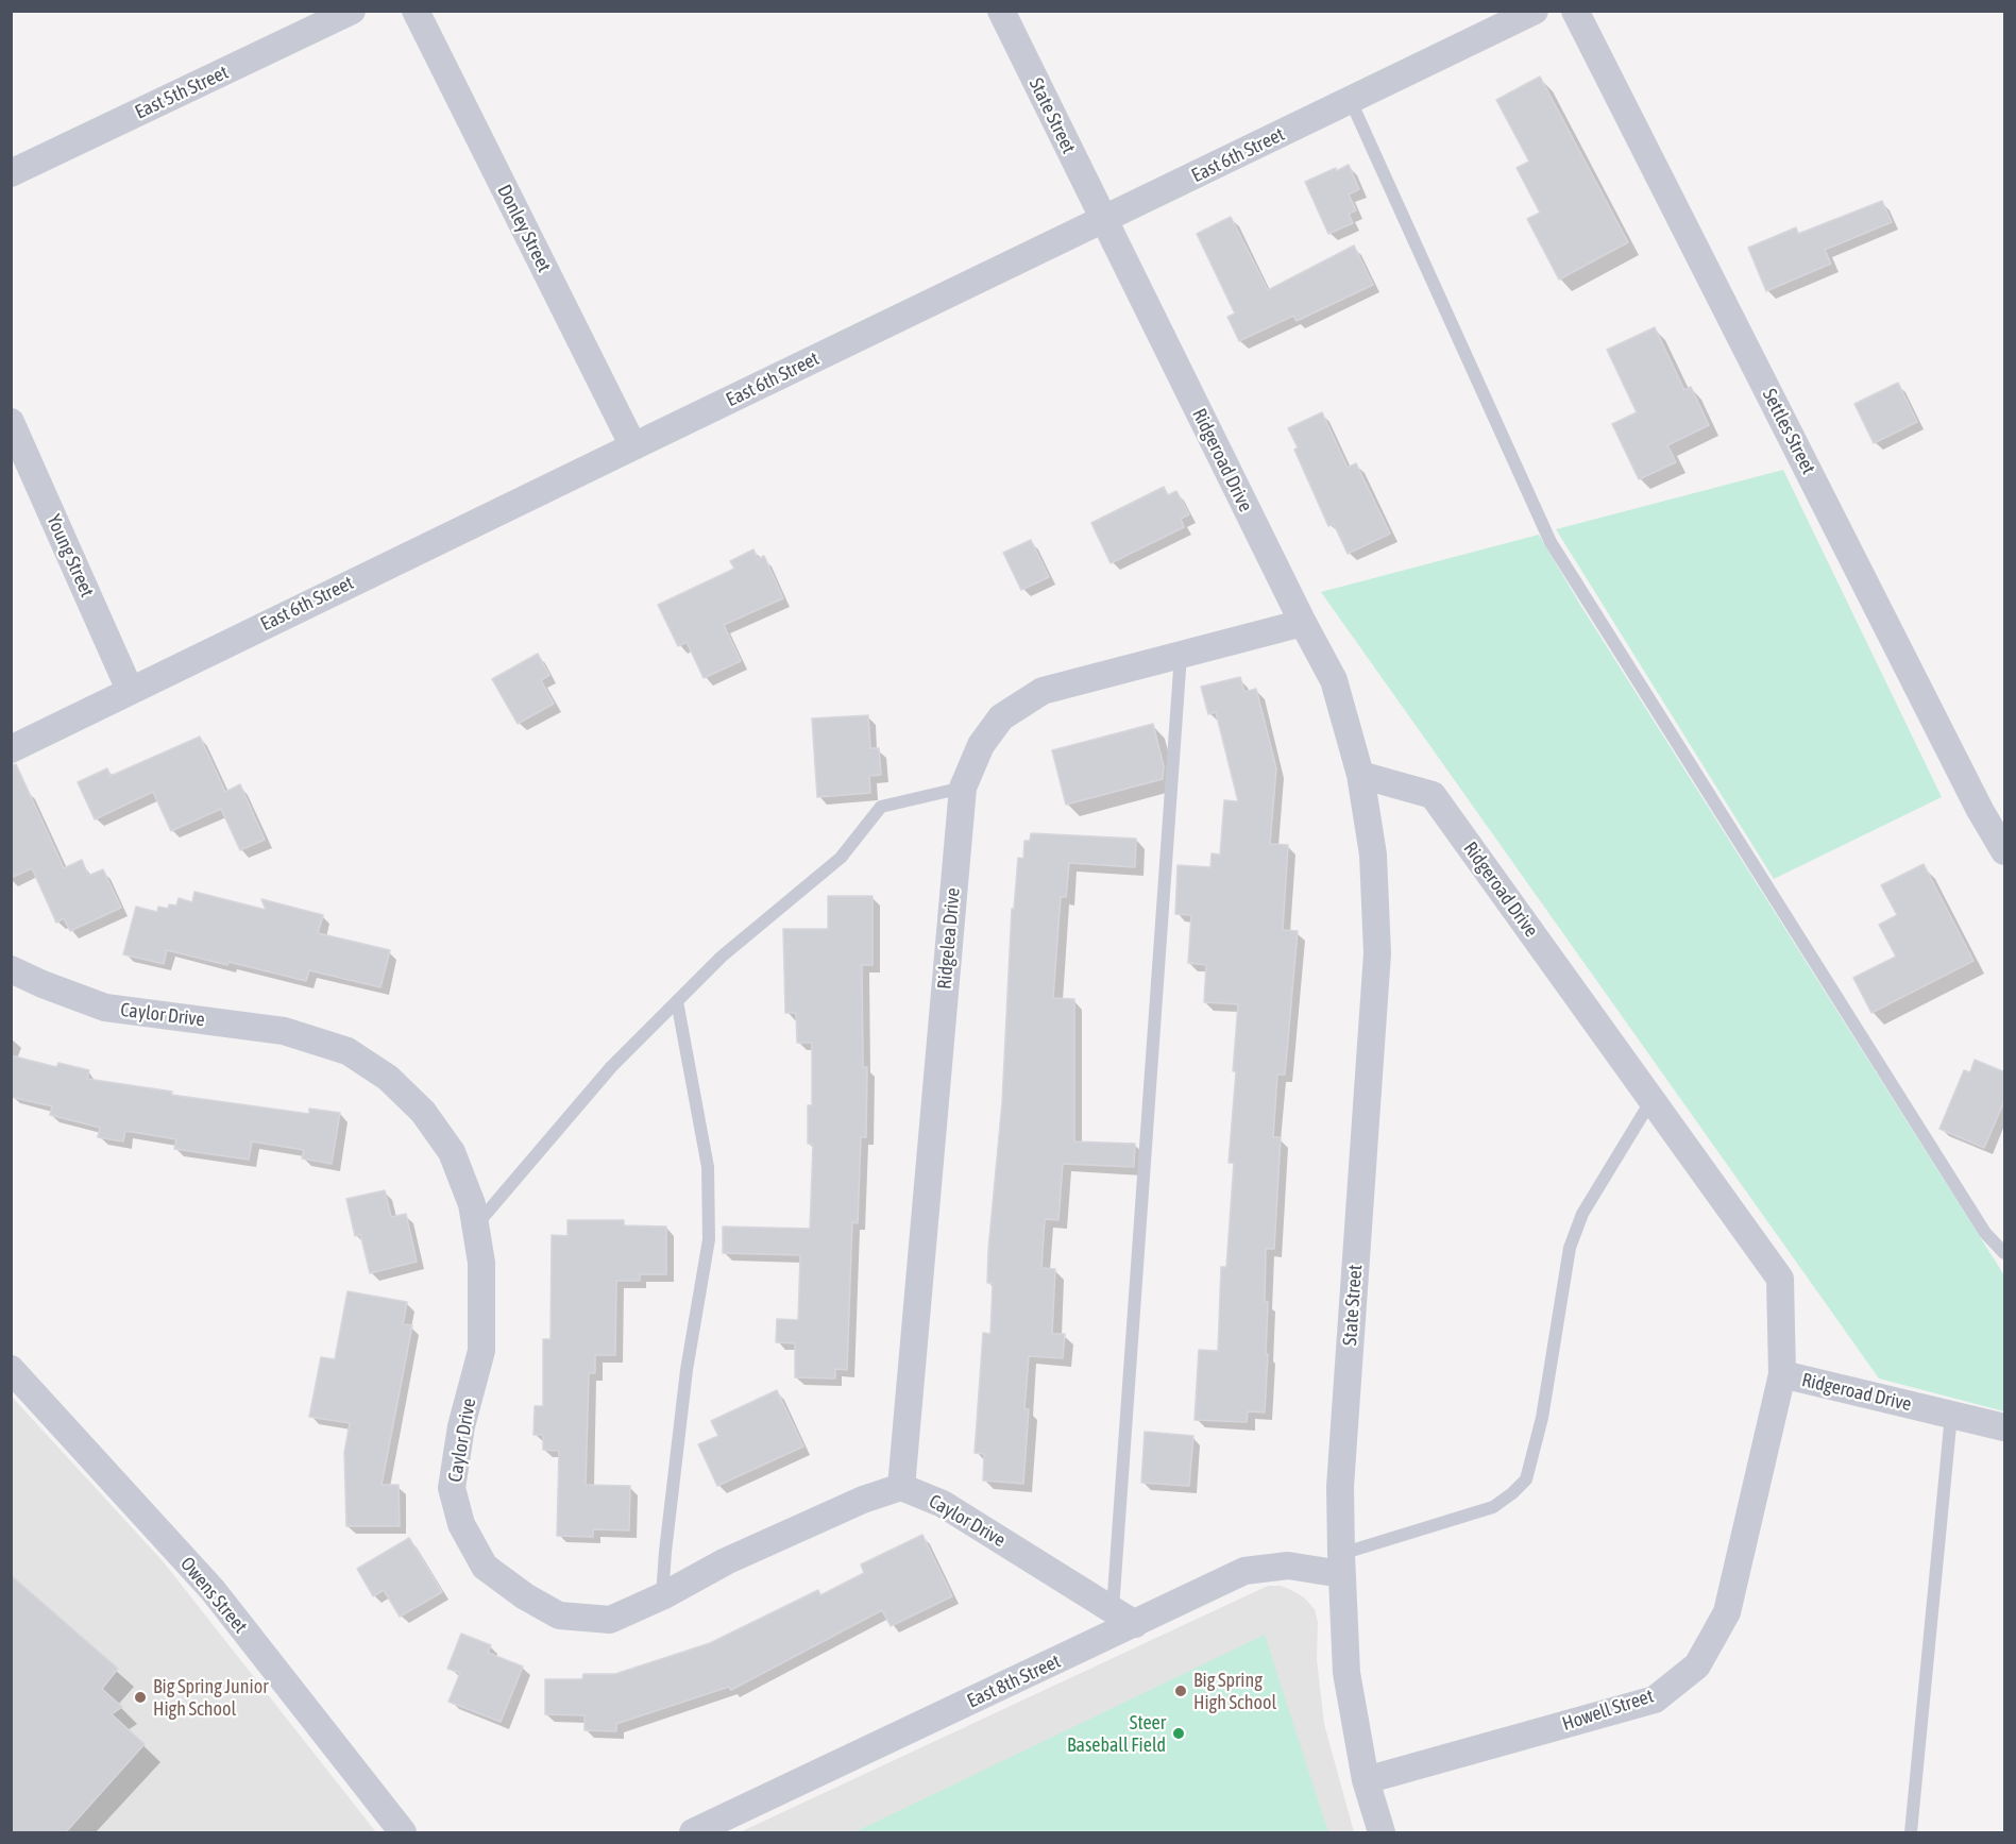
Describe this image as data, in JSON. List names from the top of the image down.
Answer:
{
  "streets": {
    "street": [
      "East 5th Street",
      "State Street",
      "East 6th Street",
      "Donley Street",
      "Settles Street",
      "Ridgeroad Drive",
      "Young Street",
      "Ridgelea Drive",
      "Caylor Drive",
      "Owens Street",
      "East 8th Street",
      "Howell Street"
    ]
  },
  "crossings": [
    ["State Street", "East 6th Street"],
    ["State Street", "Ridgeroad Drive"],
    ["State Street", "East 8th Street"],
    ["State Street", "Howell Street"],
    ["East 6th Street", "Donley Street"],
    ["East 6th Street", "Ridgeroad Drive"],
    ["East 6th Street", "Young Street"],
    ["Ridgeroad Drive", "Ridgelea Drive"],
    ["Ridgeroad Drive", "Howell Street"],
    ["Ridgelea Drive", "Caylor Drive"],
    ["Caylor Drive", "East 8th Street"]
  ],
  "places": ["Big Spring High School", "Big Spring Junior High School", "Steer Baseball Field"]
}
